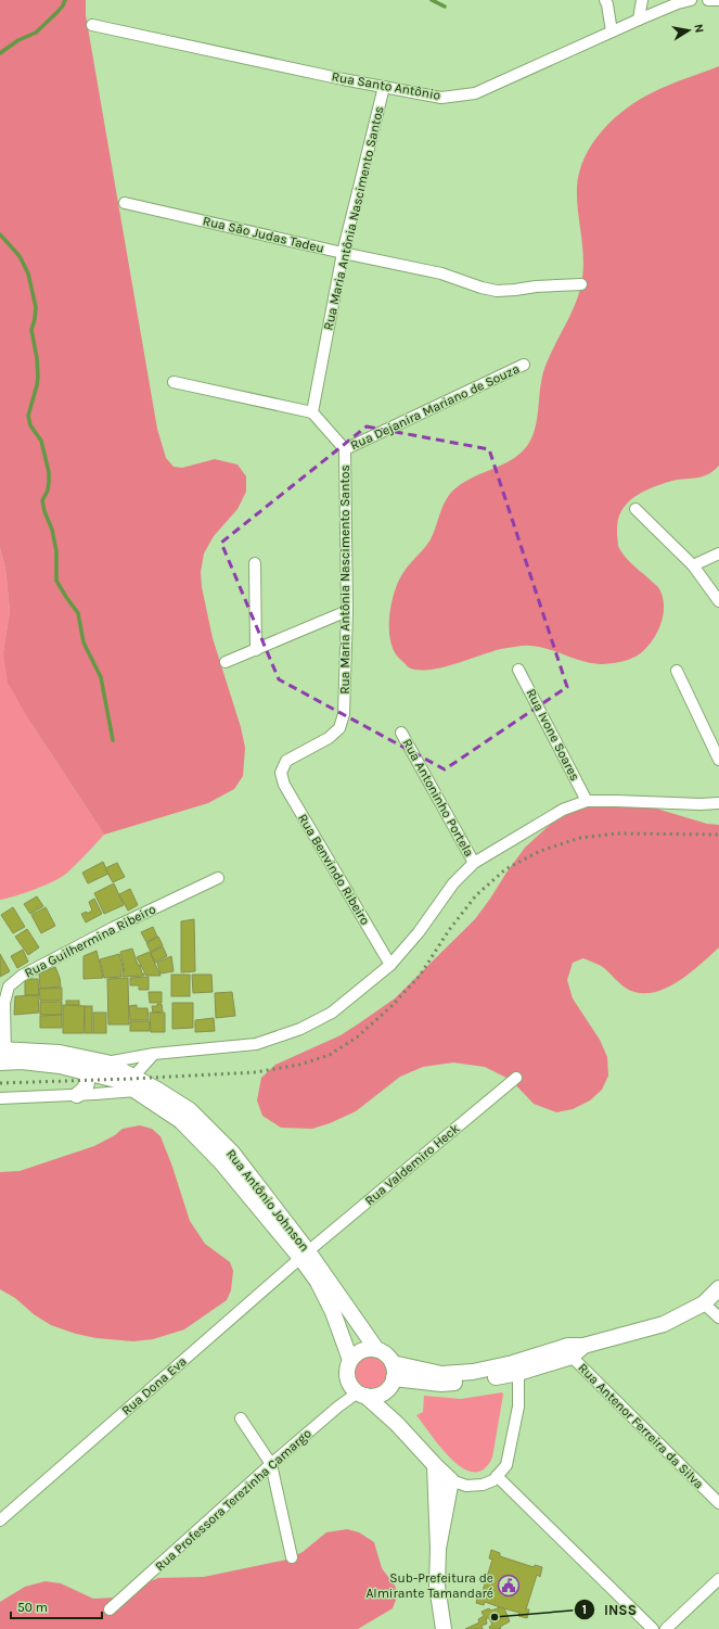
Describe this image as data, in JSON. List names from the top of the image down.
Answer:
{
  "streets": {
    "main road": ["Rua Antônio Johnson"],
    "street": [
      "Rua Santo Antônio",
      "Rua Maria Antônia Nascimento Santos",
      "Rua São Judas Tadeu",
      "Rua Dejanira Mariano de Souza",
      "Rua Ivone Soares",
      "Rua Antoninho Portela",
      "Rua Benvindo Ribeiro",
      "Rua Guilhermina Ribeiro",
      "Rua Valdemiro Heck",
      "Rua Dona Eva",
      "Rua Antenor Ferreira da Silva",
      "Rua Professora Terezinha Camargo"
    ]
  },
  "crossings": [
    ["Rua Santo Antônio", "Rua Maria Antônia Nascimento Santos"],
    ["Rua Maria Antônia Nascimento Santos", "Rua São Judas Tadeu"],
    ["Rua Maria Antônia Nascimento Santos", "Rua Dejanira Mariano de Souza"],
    ["Rua Maria Antônia Nascimento Santos", "Rua Benvindo Ribeiro"],
    ["Rua Valdemiro Heck", "Rua Antônio Johnson"],
    ["Rua Valdemiro Heck", "Rua Dona Eva"],
    ["Rua Antônio Johnson", "Rua Dona Eva"],
    ["Rua Antônio Johnson", "Rua Professora Terezinha Camargo"]
  ],
  "places": {
    "public building": ["Sub-Prefeitura de Almirante Tamandaré"],
    "other": ["INSS"]
  },
  "scale_bar": "50 m",
  "north": "right"
}
